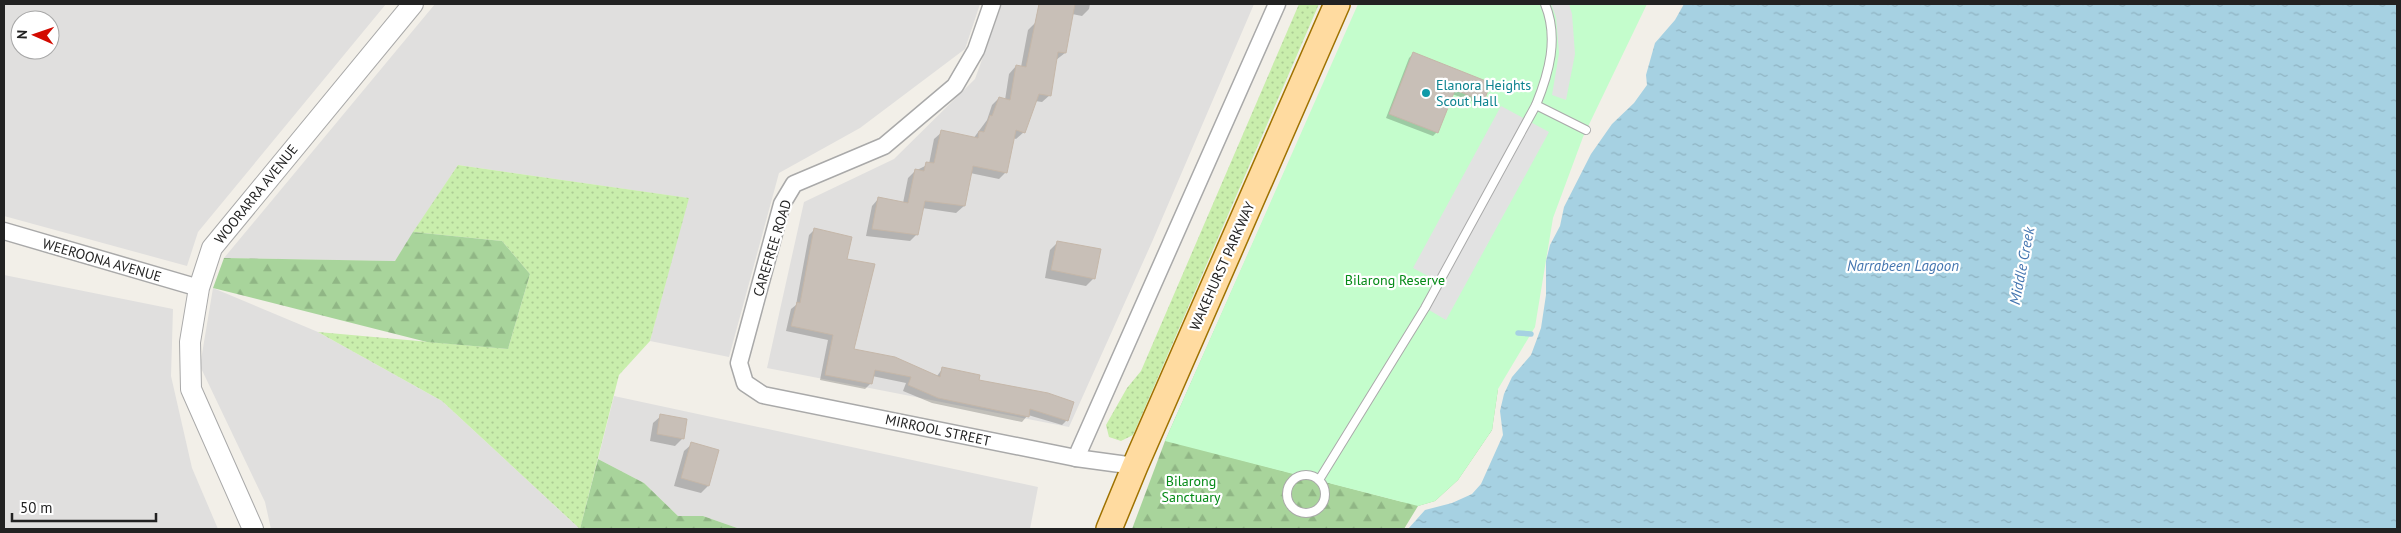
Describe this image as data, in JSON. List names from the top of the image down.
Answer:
{
  "streets": {
    "main road": ["WAKEHURST PARKWAY"],
    "street": [
      "WOORARRA AVENUE",
      "CAREFREE ROAD",
      "WEEROONA AVENUE",
      "MIRROOL STREET"
    ]
  },
  "crossings": [
    ["WOORARRA AVENUE", "WEEROONA AVENUE"],
    ["CAREFREE ROAD", "MIRROOL STREET"],
    ["WAKEHURST PARKWAY", "MIRROOL STREET"]
  ],
  "water": ["Narrabeen Lagoon", "Middle Creek"],
  "parks": ["Bilarong Reserve", "Bilarong Sanctuary"],
  "places": ["Elanora Heights Scout Hall"],
  "scale_bar": "50 m",
  "north": "left"
}
